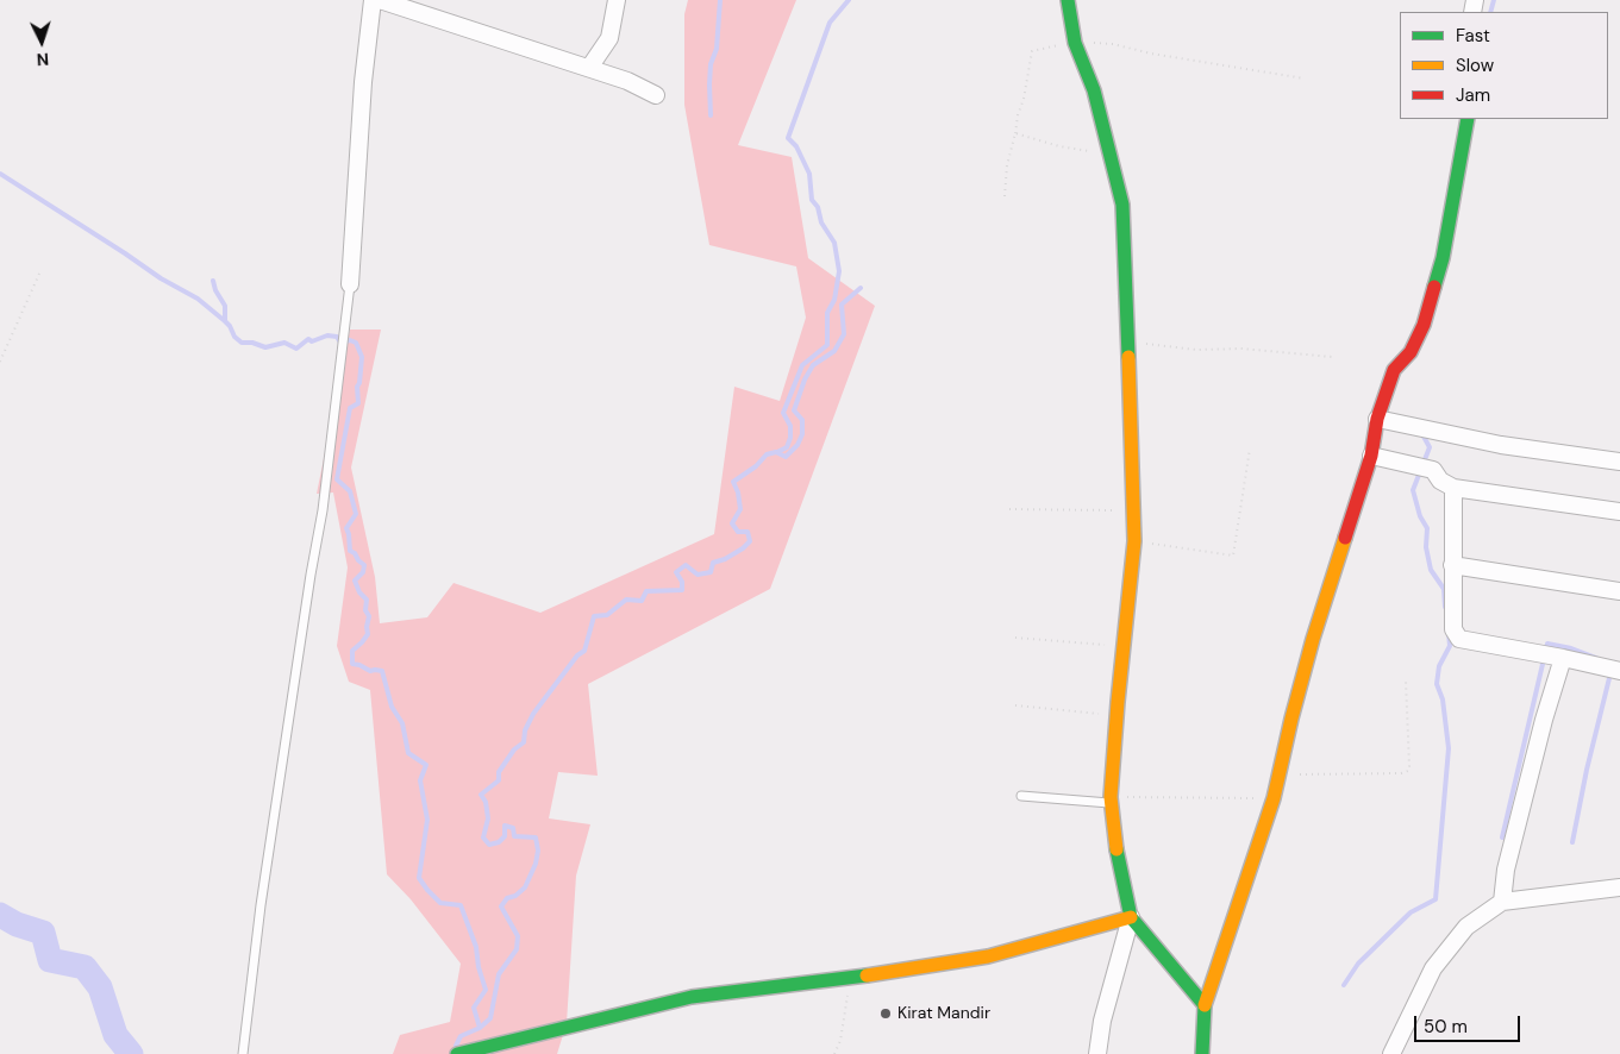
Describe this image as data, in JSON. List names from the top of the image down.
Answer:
{
  "places": ["Kirat Mandir"],
  "legend": ["Fast", "Slow", "Jam"],
  "scale_bar": "50 m",
  "north": "bottom"
}
